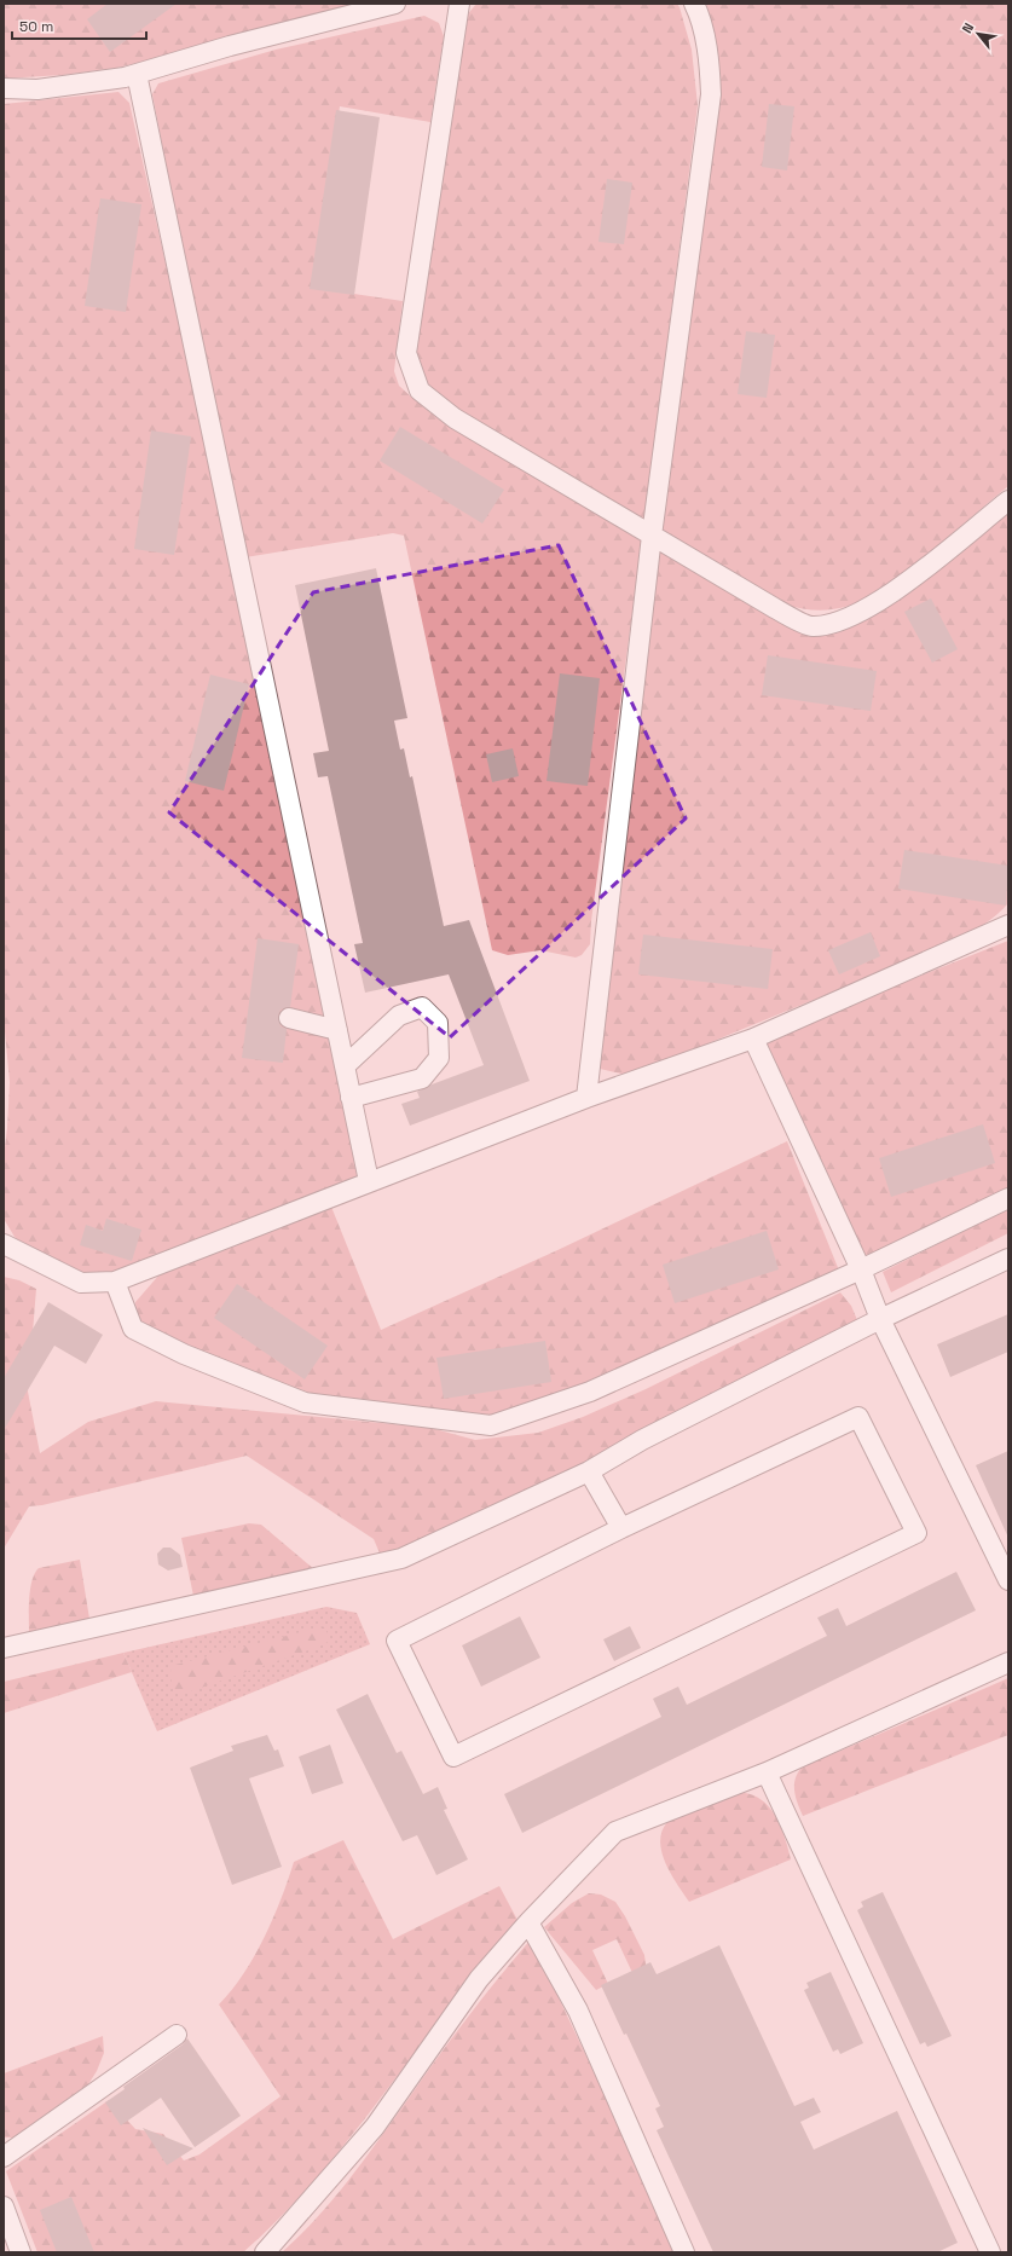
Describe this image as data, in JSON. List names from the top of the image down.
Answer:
{
  "scale_bar": "50 m",
  "north": "top left"
}
